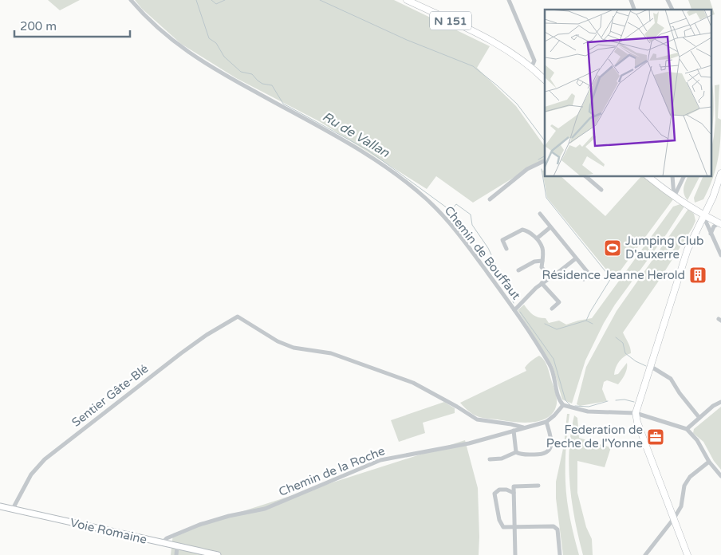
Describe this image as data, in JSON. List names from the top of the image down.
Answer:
{
  "streets": {
    "main road": ["N 151", "Voie Romaine"],
    "street": ["Chemin de Bouffaut", "Sentier Gâte-Blé", "Chemin de la Roche"]
  },
  "crossings": [
    ["Sentier Gâte-Blé", "Chemin de la Roche"],
    ["Sentier Gâte-Blé", "Voie Romaine"],
    ["Chemin de la Roche", "Voie Romaine"]
  ],
  "water": ["Ru de Vallan"],
  "places": {
    "sports": ["Jumping Club D'auxerre"],
    "building": ["Résidence Jeanne Herold"],
    "office": ["Federation de Peche de l'Yonne"]
  },
  "scale_bar": "200 m"
}
